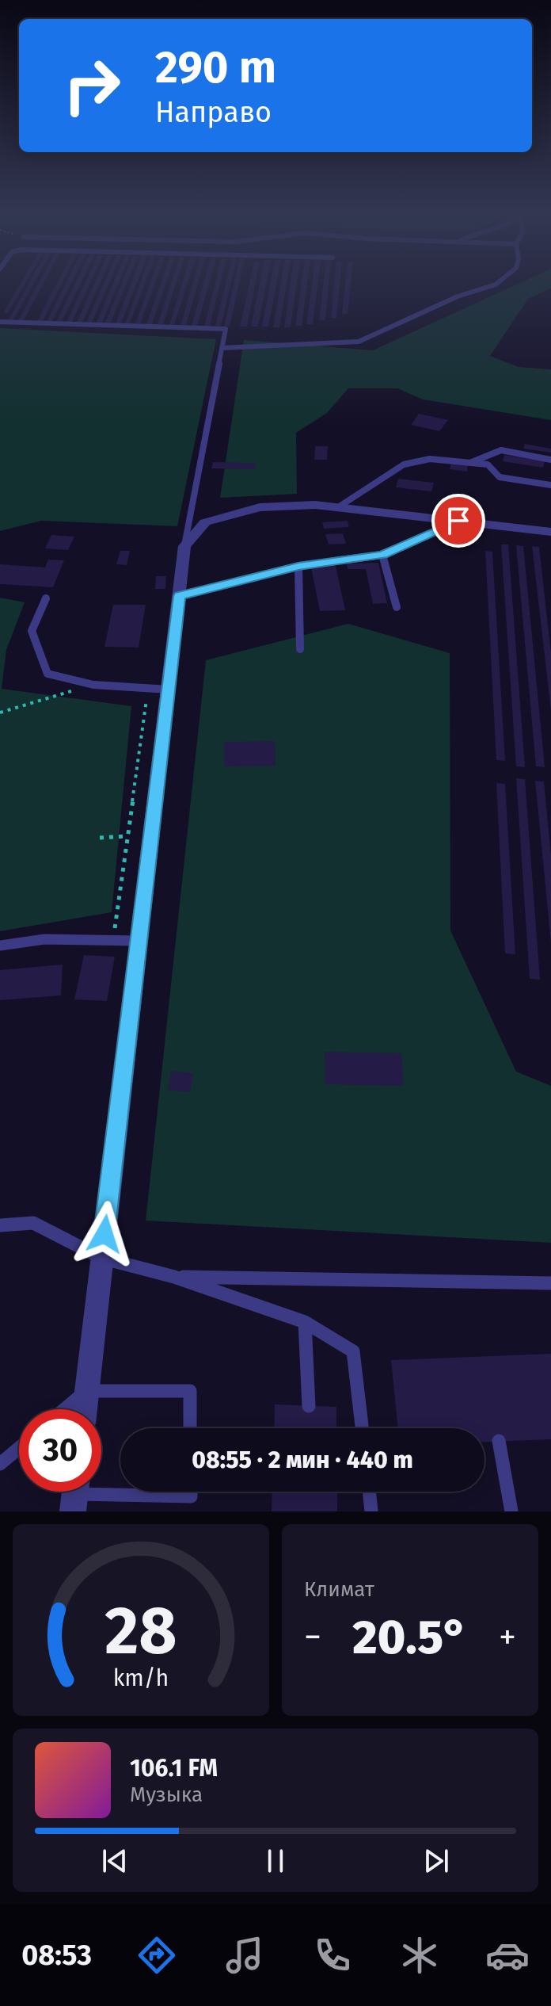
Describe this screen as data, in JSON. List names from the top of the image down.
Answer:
{
  "page": {
    "turn": ["290 m", "Направо"],
    "limit": "30",
    "trip": "08:55 · 2 мин · 440 m",
    "tile": "Климат",
    "heat": ["−", "20.5°", "+"],
    "song": ["106.1 FM", "Музыка"],
    "tabs": "08:53",
    "gauge": ["28", "km/h"]
  }
}
